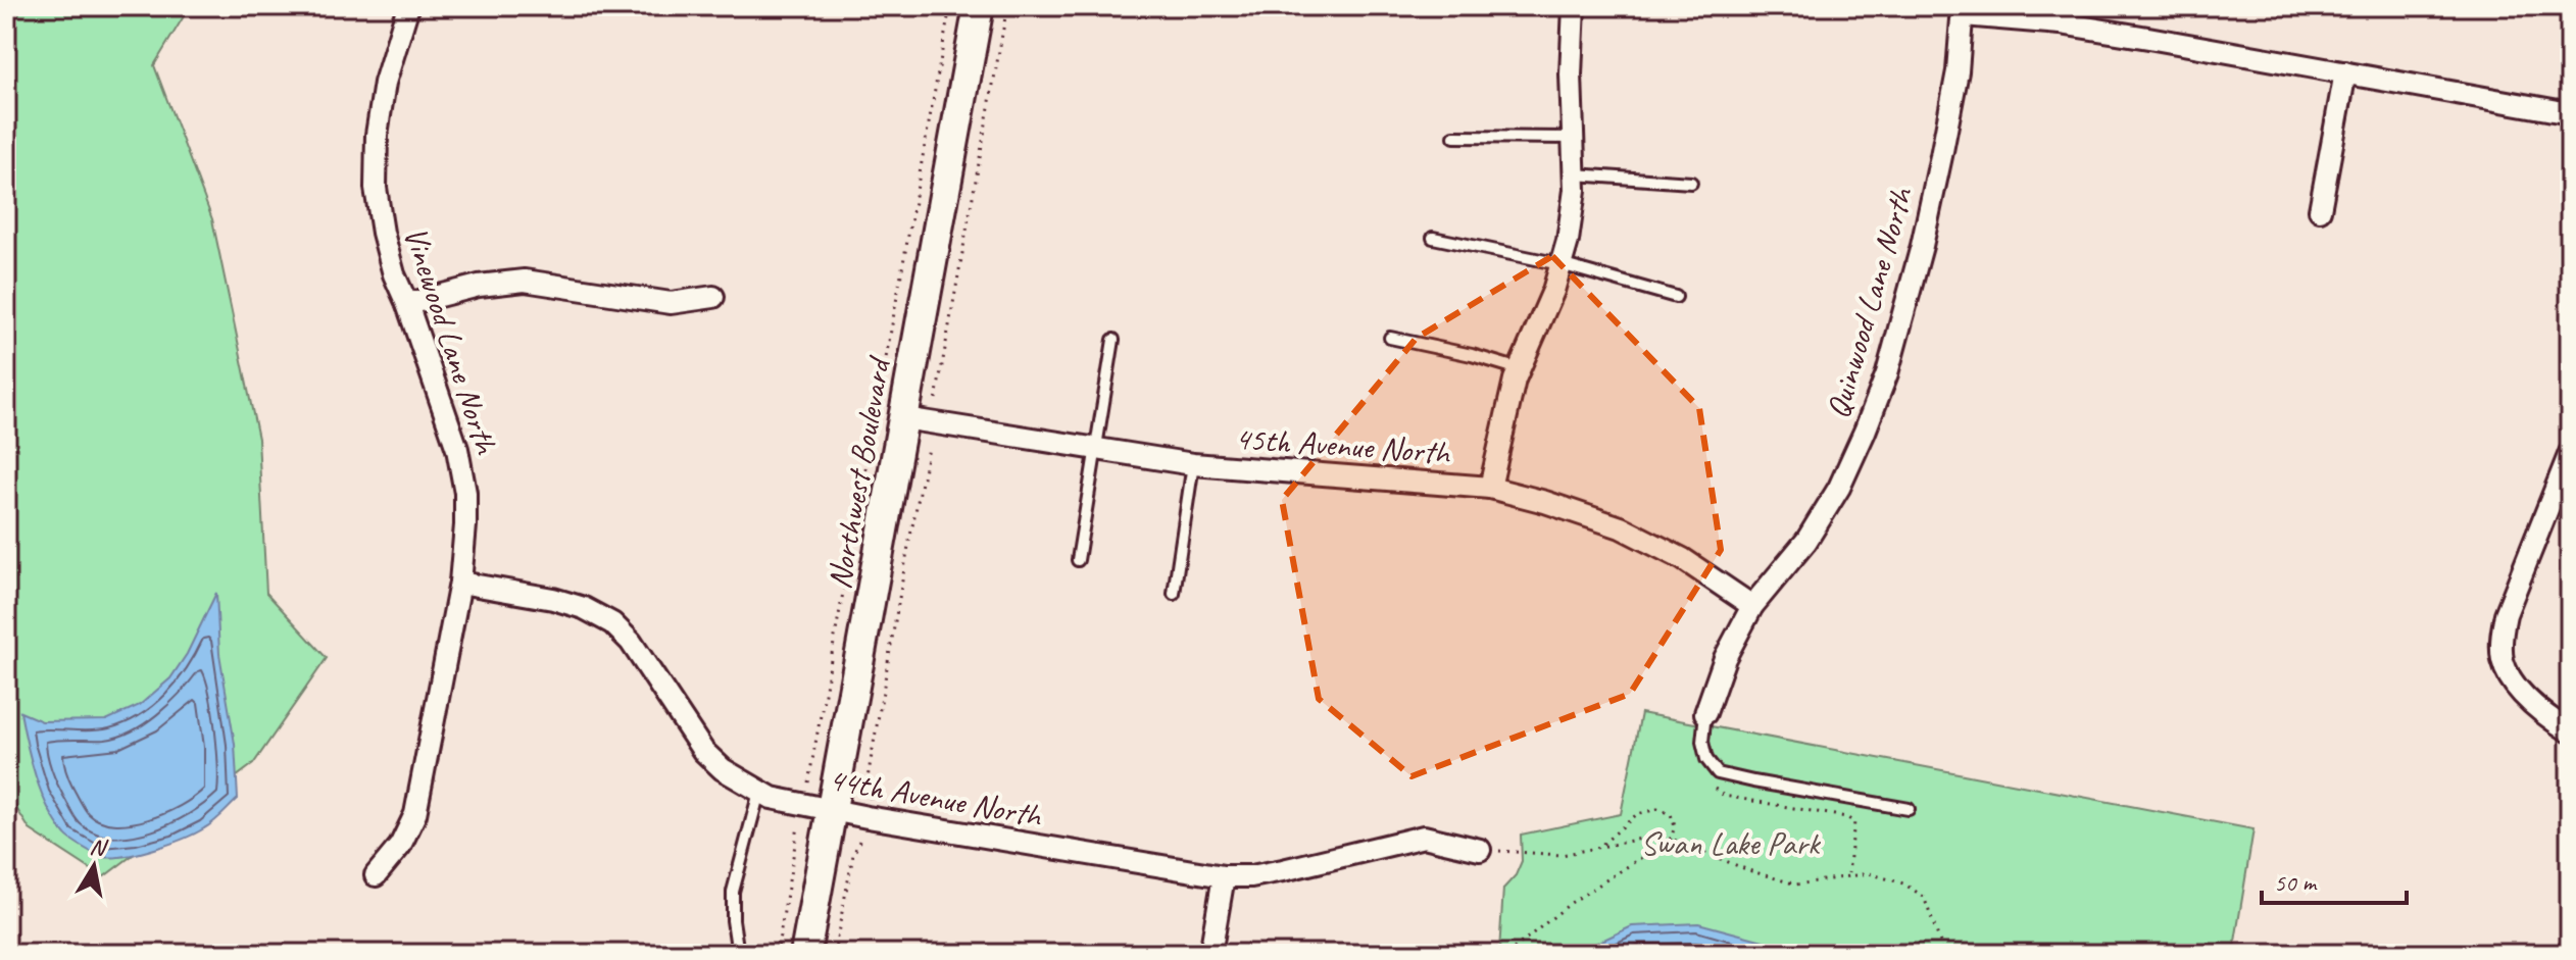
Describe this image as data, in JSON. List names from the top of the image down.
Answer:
{
  "streets": {
    "main road": ["Northwest Boulevard"],
    "street": [
      "Quinwood Lane North",
      "Vinewood Lane North",
      "45th Avenue North",
      "44th Avenue North"
    ]
  },
  "crossings": [
    ["Quinwood Lane North", "45th Avenue North"],
    ["Vinewood Lane North", "44th Avenue North"],
    ["45th Avenue North", "Northwest Boulevard"],
    ["Northwest Boulevard", "44th Avenue North"]
  ],
  "parks": ["Swan Lake Park"],
  "scale_bar": "50 m",
  "north": "top"
}
